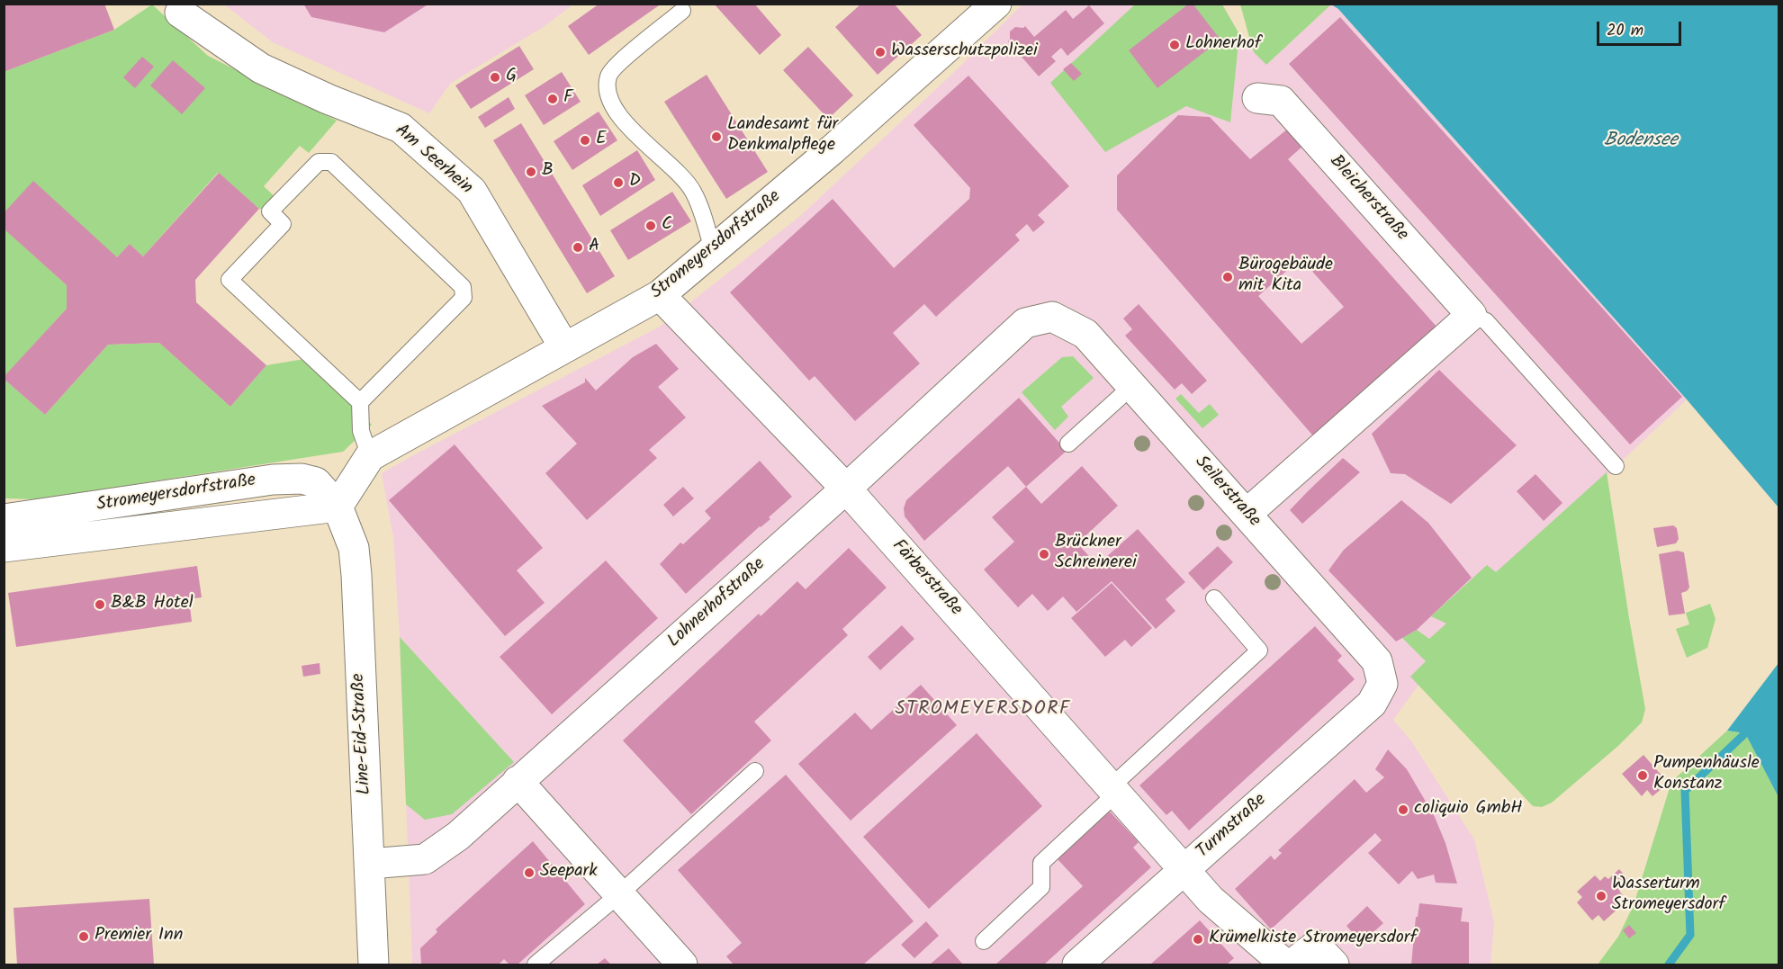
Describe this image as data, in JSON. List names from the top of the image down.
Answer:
{
  "streets": {
    "street": [
      "Am Seerhein",
      "Bleicherstraße",
      "Stromeyersdorfstraße",
      "Seilerstraße",
      "Färberstraße",
      "Lohnerhofstraße",
      "Line-Eid-Straße",
      "Turmstraße"
    ]
  },
  "crossings": [
    ["Am Seerhein", "Stromeyersdorfstraße"],
    ["Stromeyersdorfstraße", "Färberstraße"],
    ["Stromeyersdorfstraße", "Line-Eid-Straße"],
    ["Seilerstraße", "Lohnerhofstraße"],
    ["Seilerstraße", "Turmstraße"],
    ["Färberstraße", "Lohnerhofstraße"],
    ["Färberstraße", "Turmstraße"],
    ["Lohnerhofstraße", "Line-Eid-Straße"]
  ],
  "districts": ["STROMEYERSDORF"],
  "water": ["Bodensee"],
  "places": [
    "Lohnerhof",
    "Wasserschutzpolizei",
    "G",
    "F",
    "Landesamt für Denkmalpflege",
    "E",
    "B",
    "D",
    "C",
    "A",
    "Bürogebäude mit Kita",
    "Brückner Schreinerei",
    "B&B Hotel",
    "Pumpenhäusle Konstanz",
    "coliquio GmbH",
    "Seepark",
    "Wasserturm Stromeyersdorf",
    "Premier Inn",
    "Krümelkiste Stromeyersdorf"
  ],
  "scale_bar": "20 m"
}
